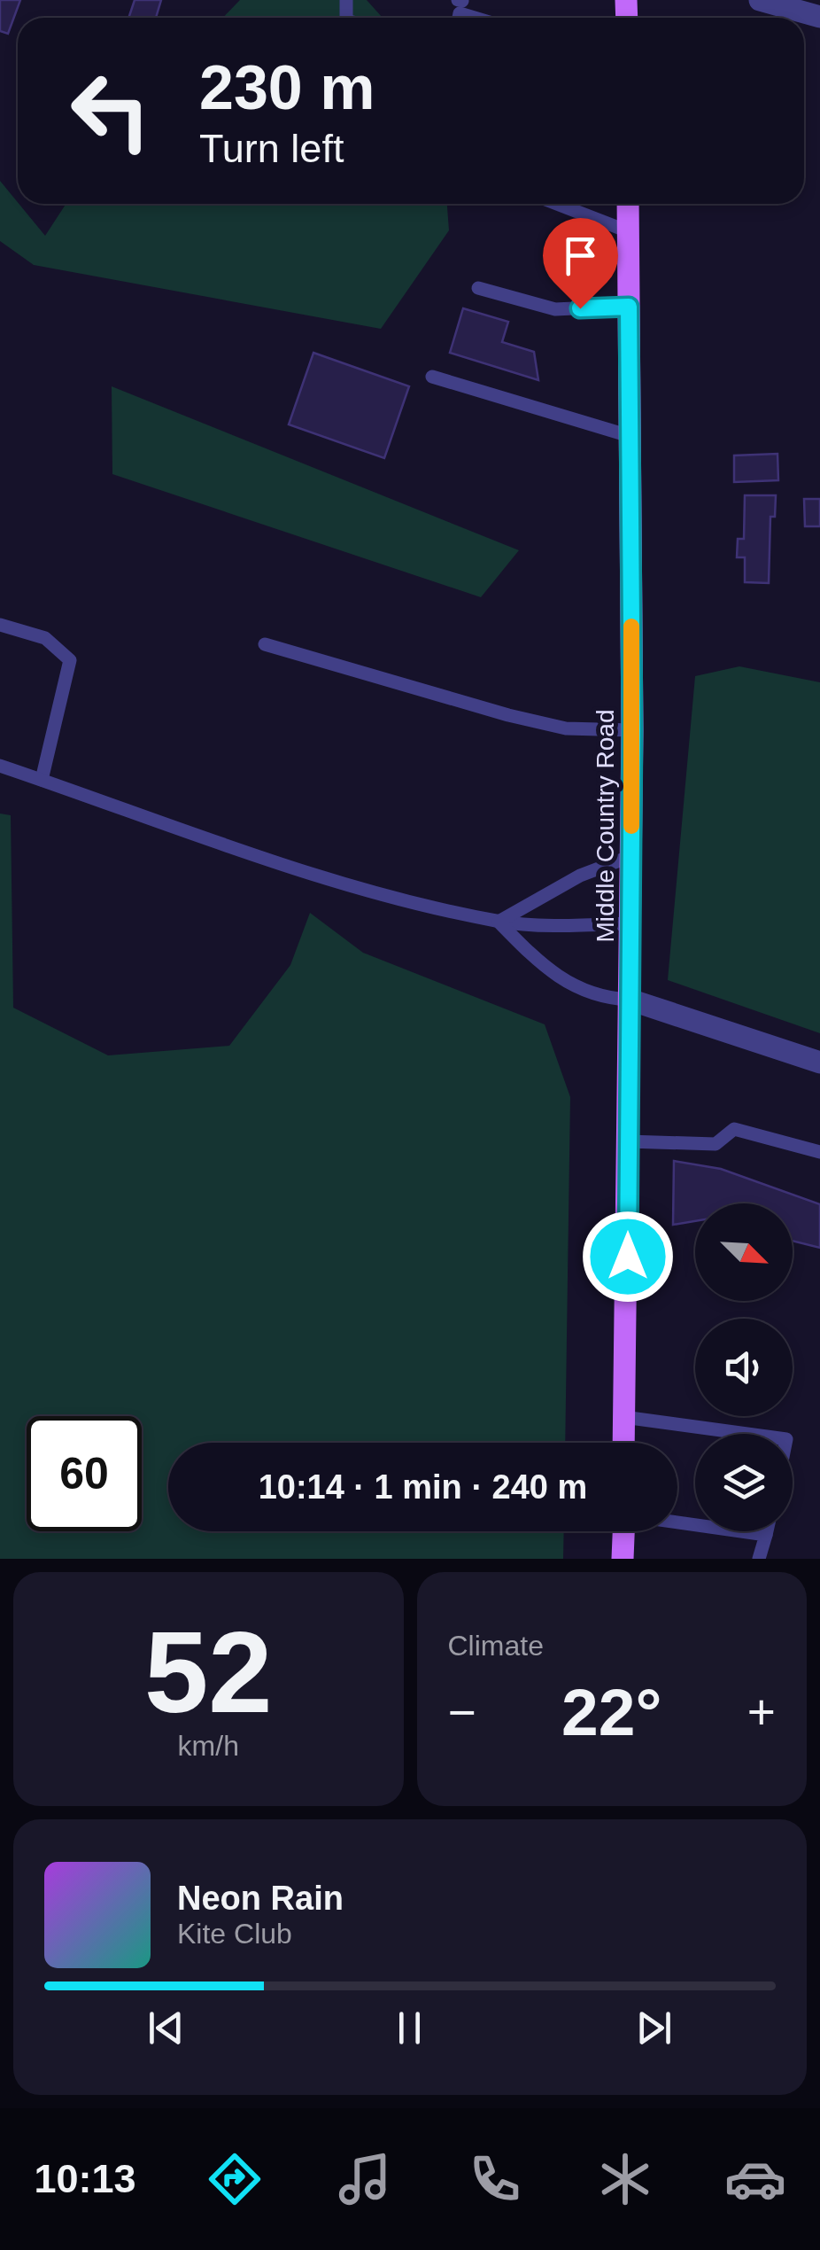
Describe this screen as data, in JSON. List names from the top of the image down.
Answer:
{
  "streets": {
    "main road": ["Middle Country Road"]
  },
  "north": "bottom right",
  "page": {
    "turn": ["230 m", "Turn left"],
    "limit": "60",
    "trip": "10:14 · 1 min · 240 m",
    "tile": [
      ["52", "km/h"],
      "Climate"
    ],
    "heat": ["−", "22°", "+"],
    "song": ["Neon Rain", "Kite Club"],
    "tabs": "10:13"
  }
}
